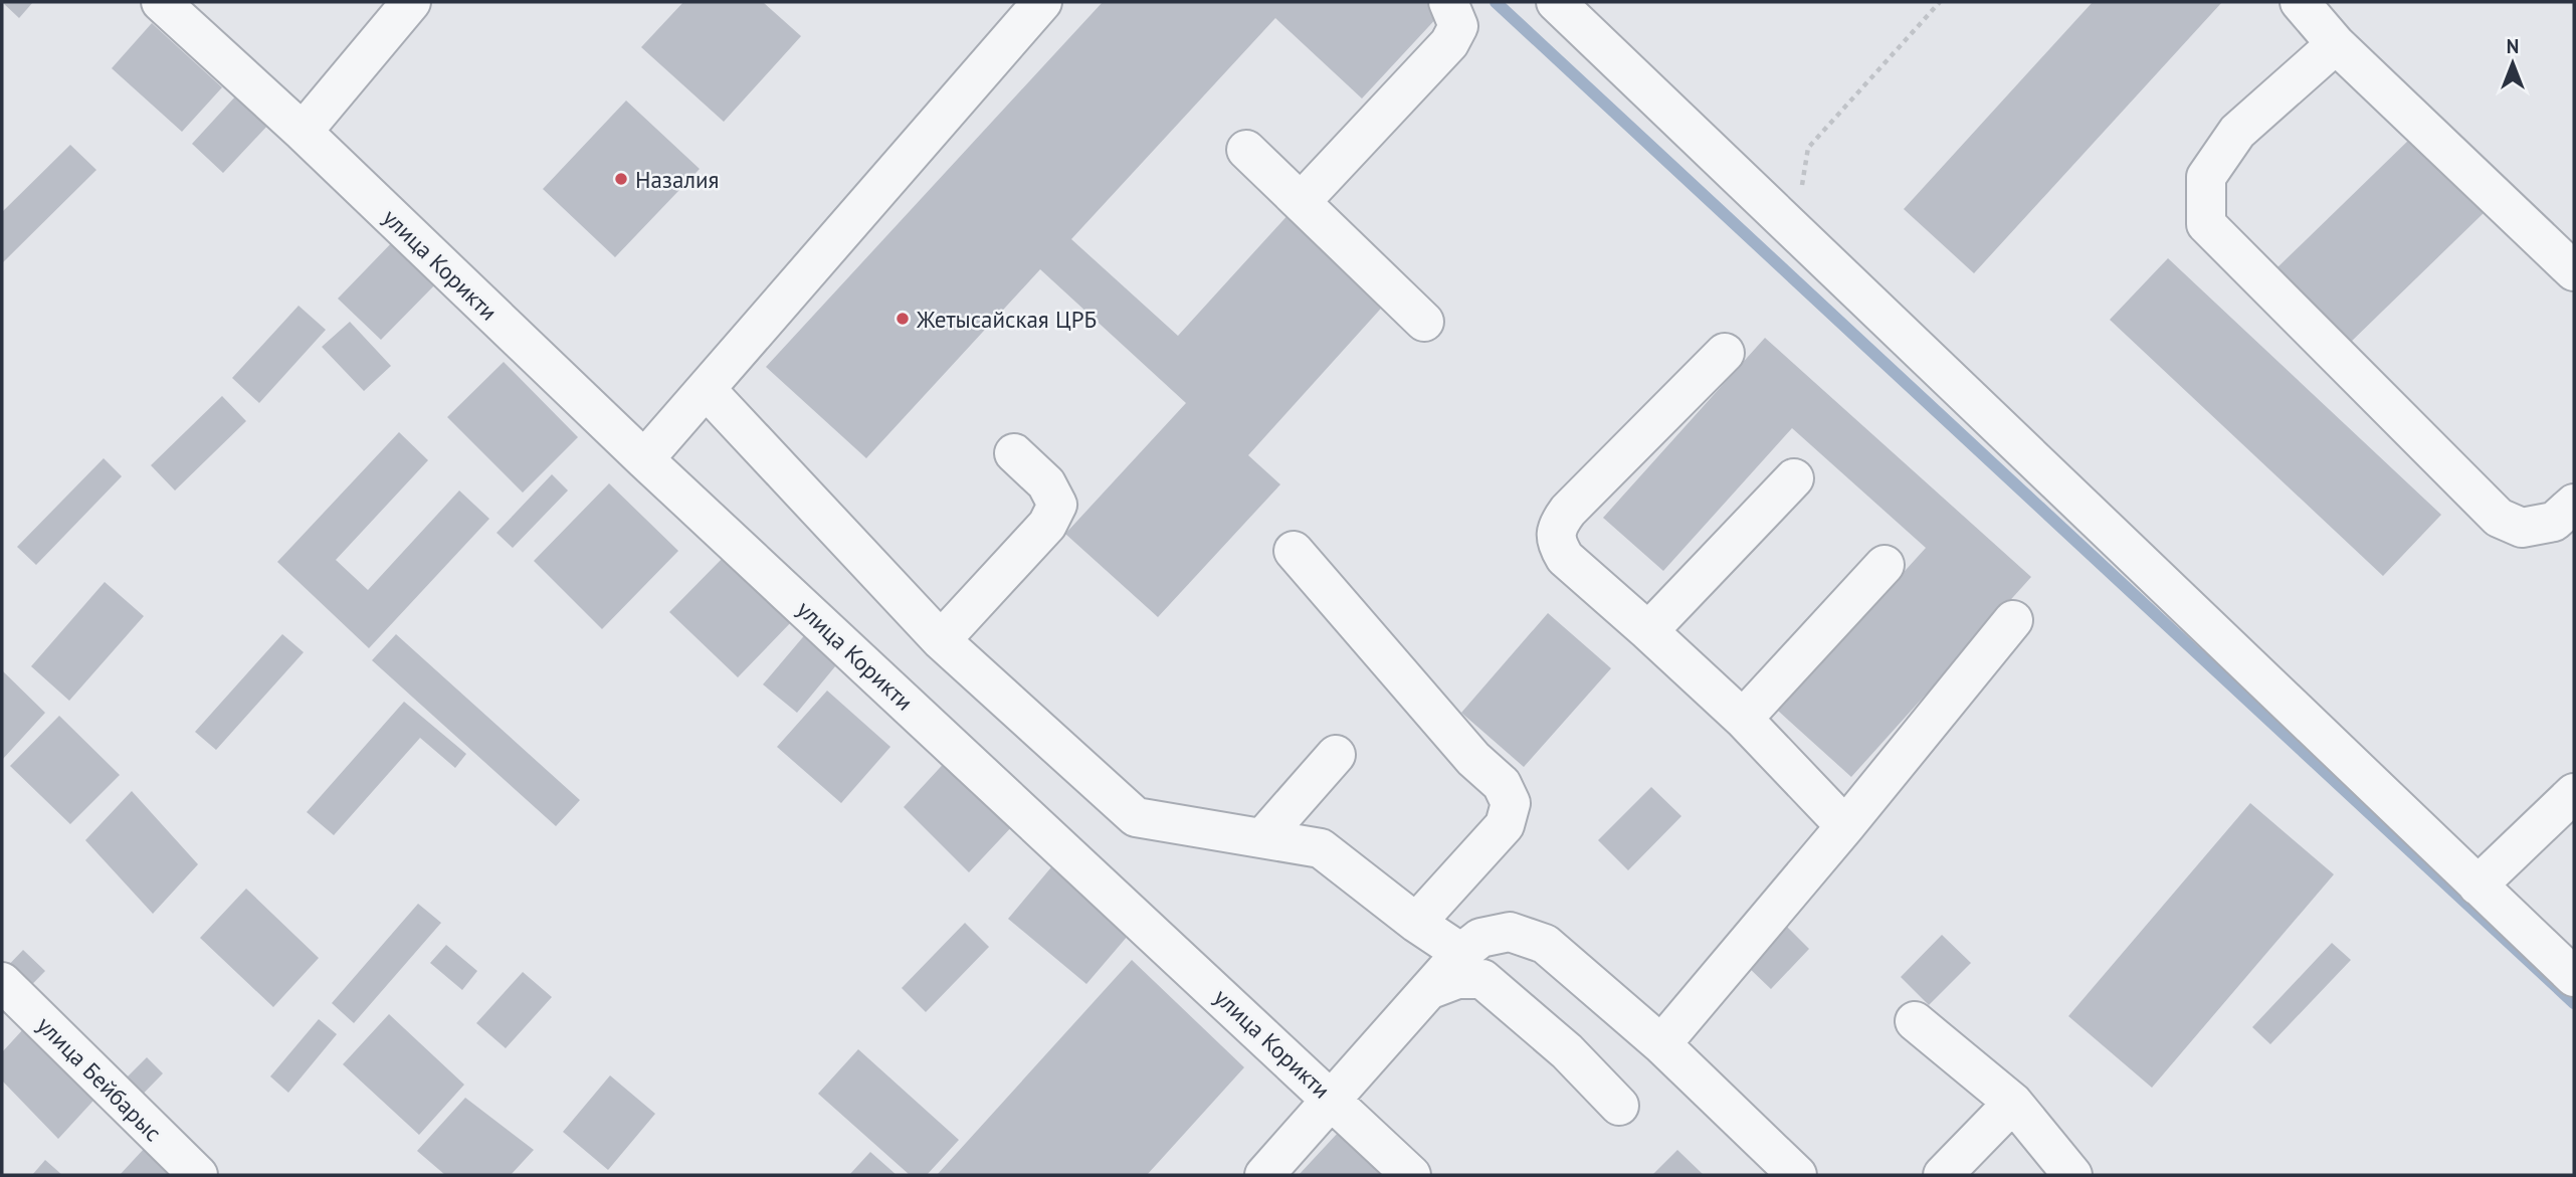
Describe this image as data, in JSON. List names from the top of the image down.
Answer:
{
  "streets": {
    "street": ["улица Корикти", "улица Бейбарыс"]
  },
  "places": ["Назалия", "Жетысайская ЦРБ"],
  "north": "top"
}
